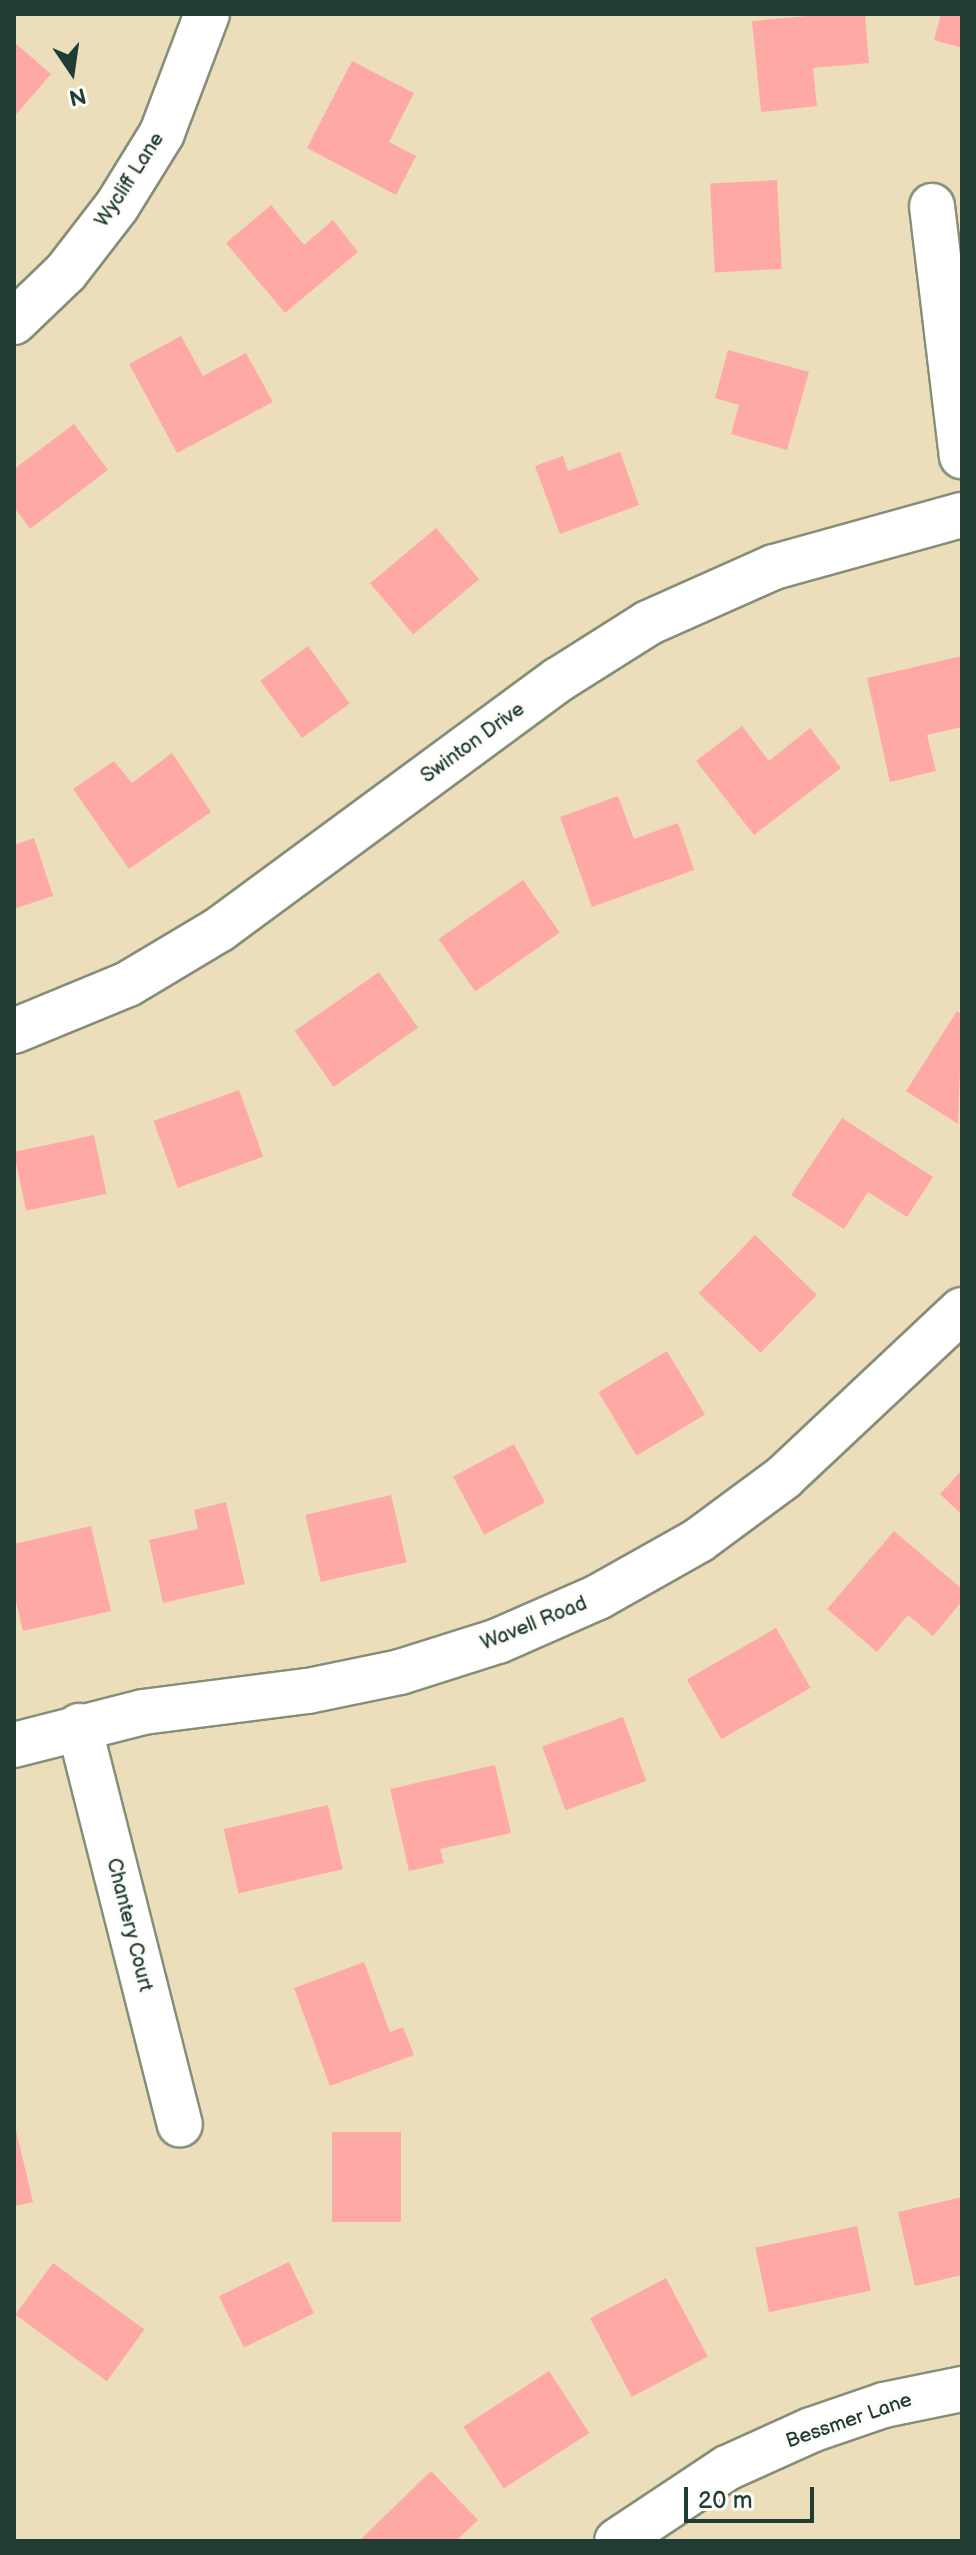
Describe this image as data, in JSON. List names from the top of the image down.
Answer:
{
  "streets": {
    "street": [
      "Wycliff Lane",
      "Swinton Drive",
      "Wavell Road",
      "Chantery Court",
      "Bessmer Lane"
    ]
  },
  "crossings": [
    ["Wavell Road", "Chantery Court"]
  ],
  "scale_bar": "20 m",
  "north": "bottom"
}
